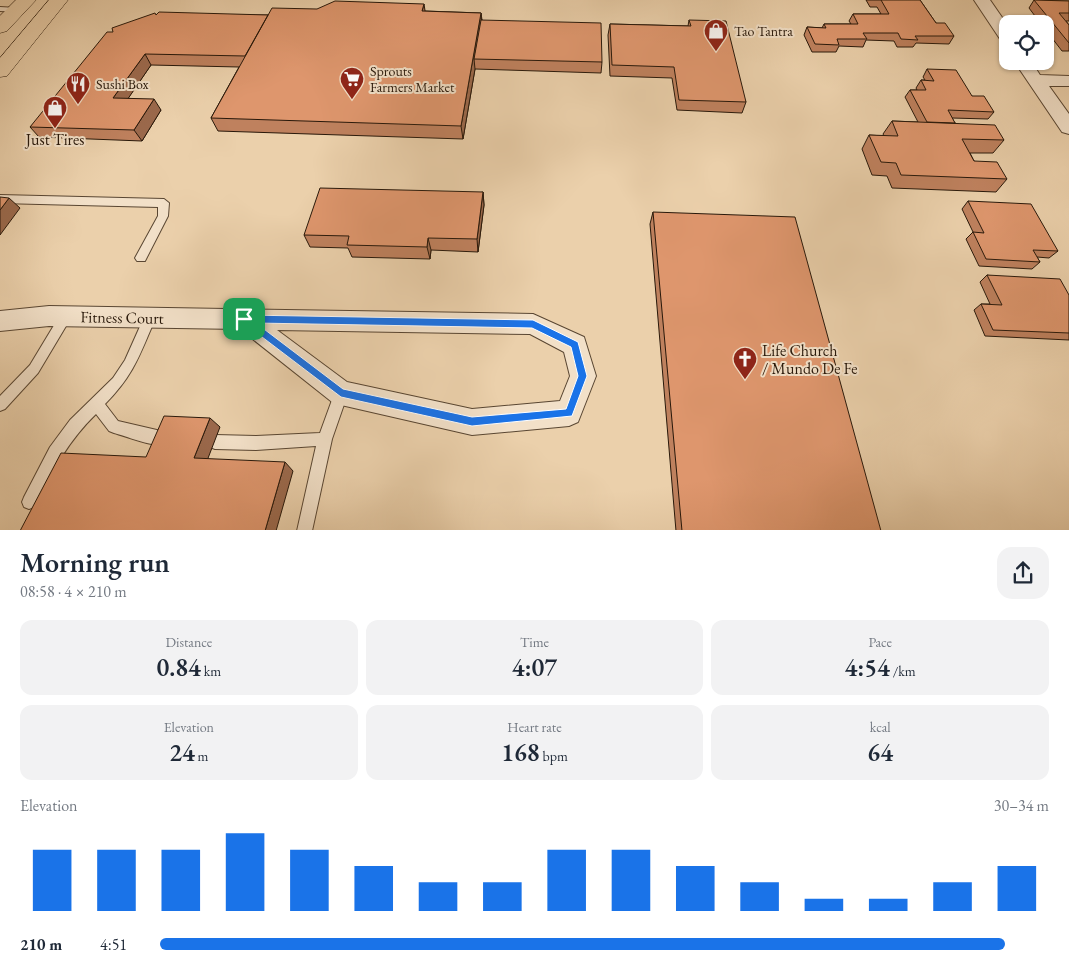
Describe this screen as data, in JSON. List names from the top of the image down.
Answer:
{
  "streets": {
    "street": ["Fitness Court"]
  },
  "places": {
    "shop": ["Tao Tantra", "Just Tires"],
    "supermarket": ["Sprouts Farmers Market"],
    "restaurant": ["Sushi Box"],
    "church": ["Life Church / Mundo De Fe"]
  },
  "page": {
    "heading": ["Morning run", "08:58 · 4 × 210 m"],
    "stats": [
      ["Distance", "0.84 km"],
      ["Time", "4:07"],
      ["Pace", "4:54 /km"],
      ["Elevation", "24 m"],
      ["Heart rate", "168 bpm"],
      ["kcal", "64"]
    ],
    "chart": ["Elevation", "30–34 m"],
    "list": [
      {
        "name": "210 m",
        "note": "4:51"
      }
    ]
  }
}
